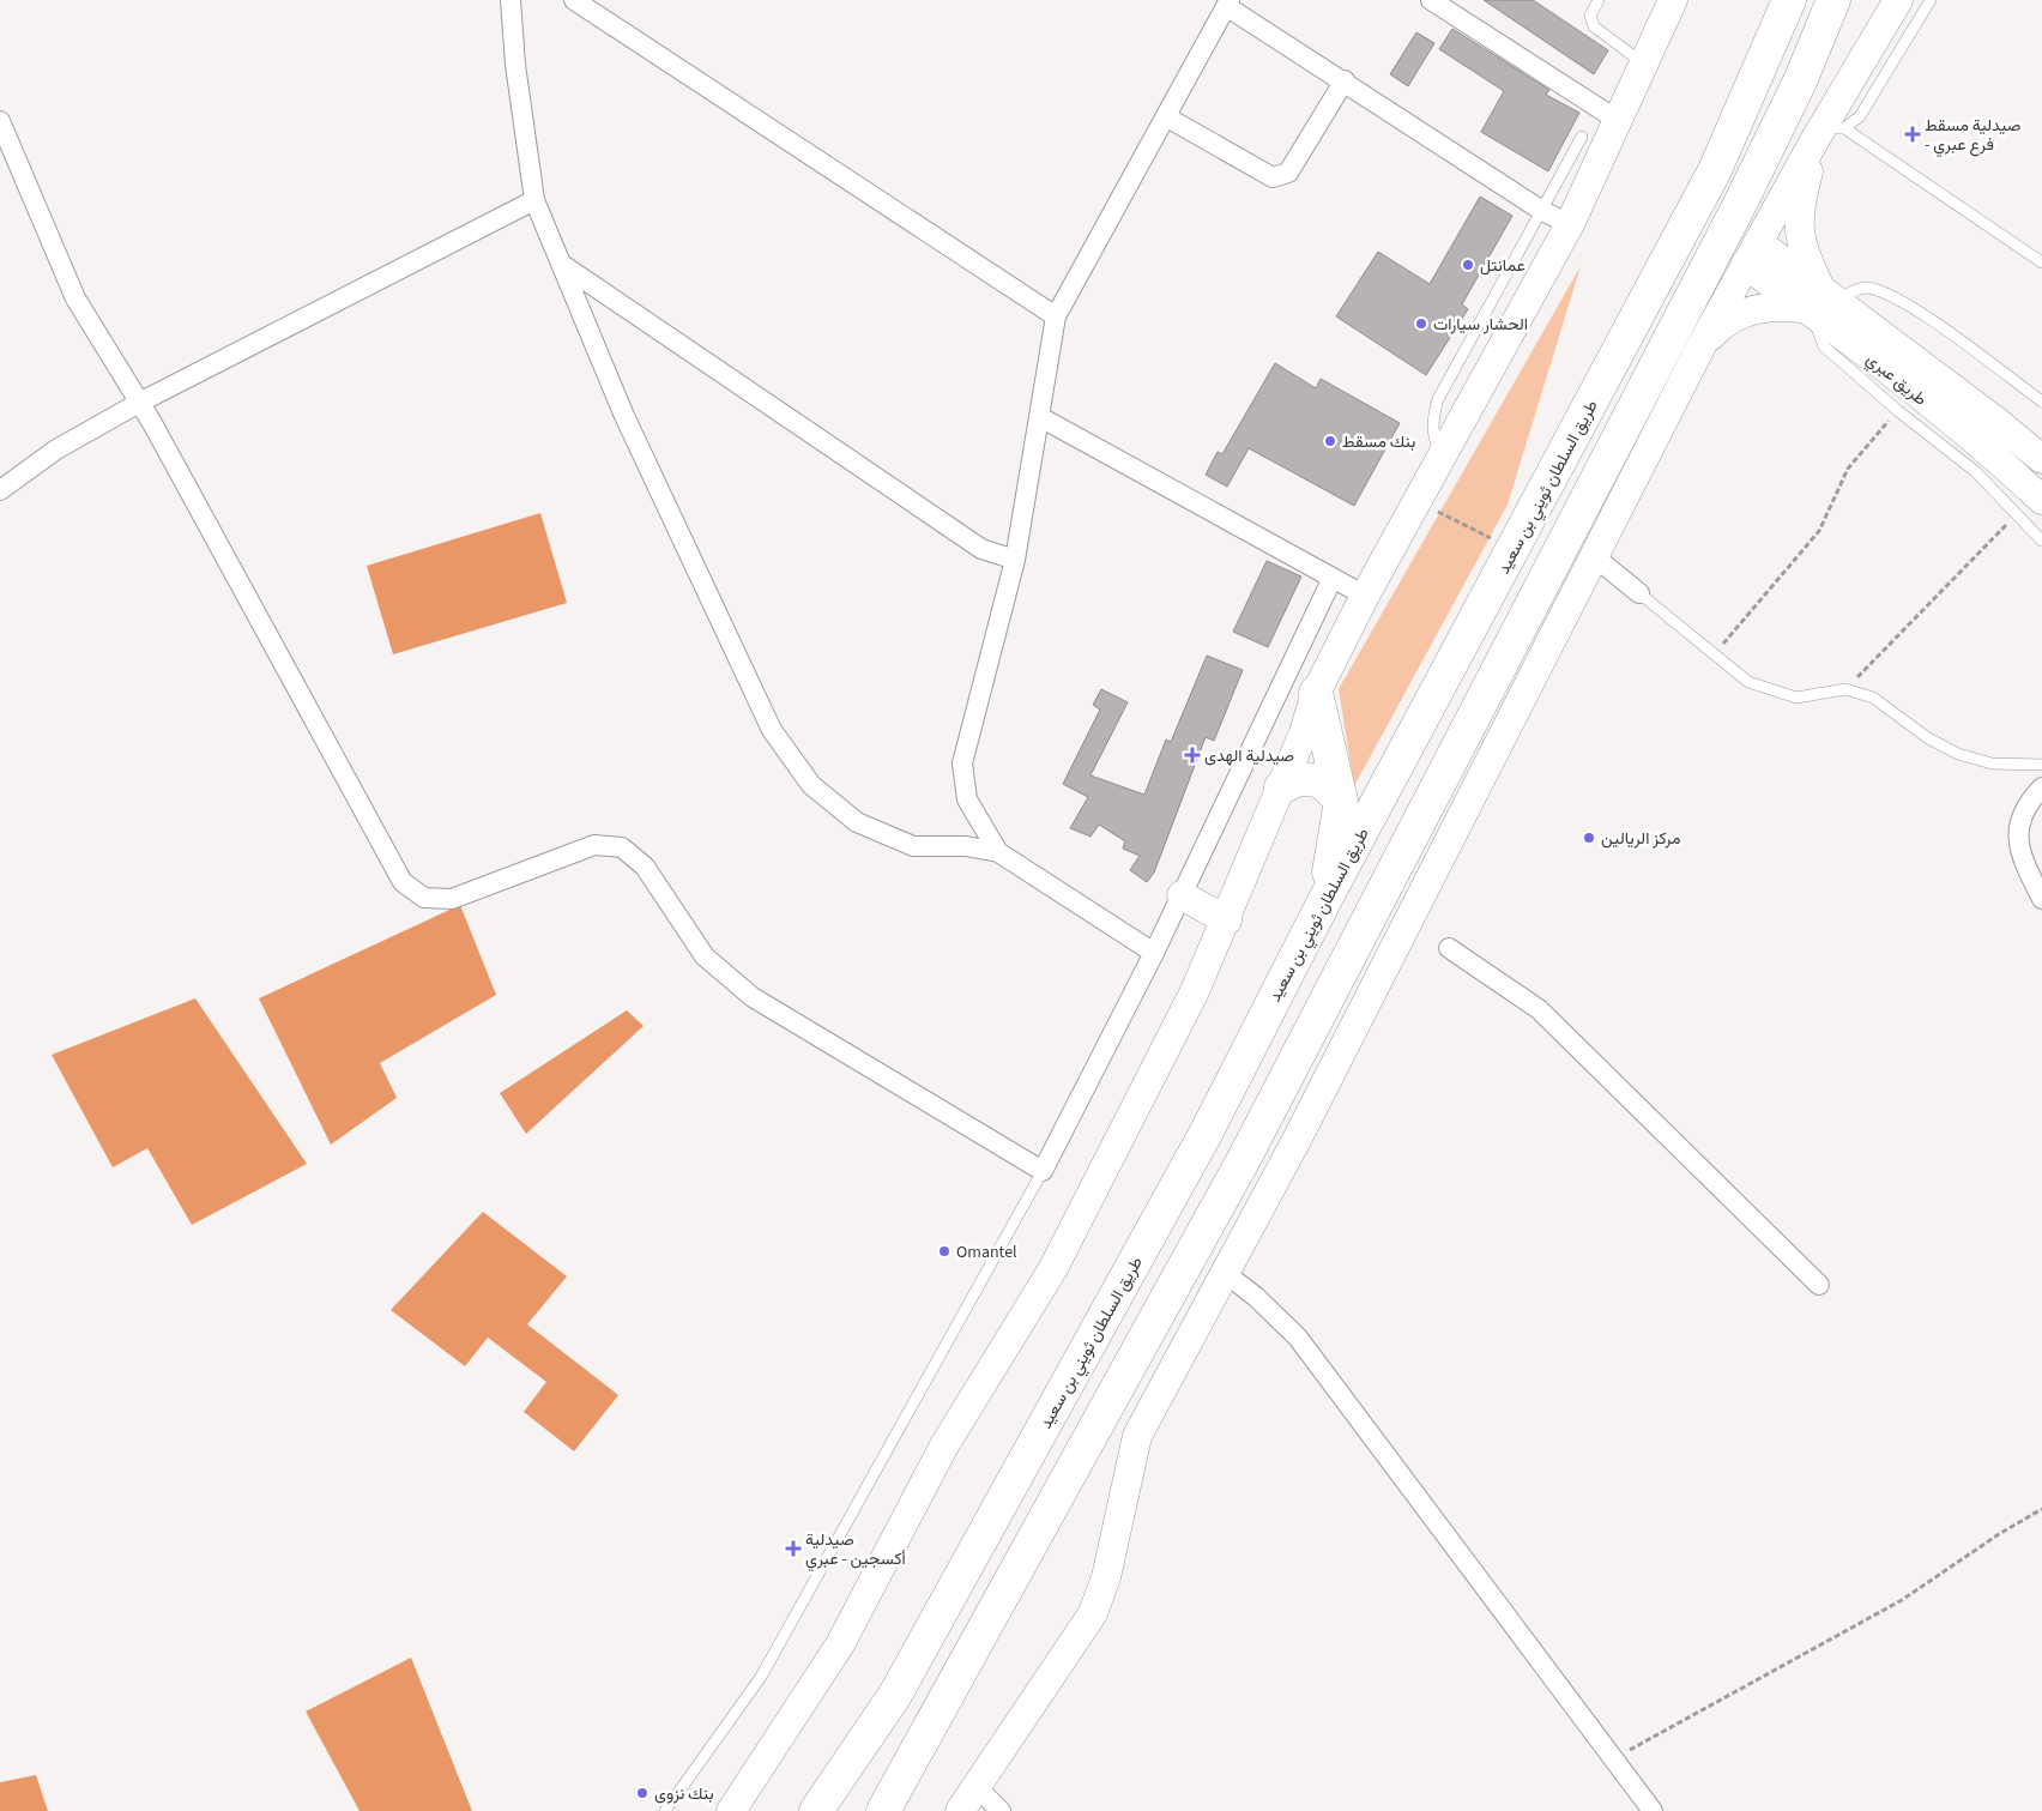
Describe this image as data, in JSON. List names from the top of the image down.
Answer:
{
  "streets": {
    "highway": ["طريق السلطان ثويني بن سعيد"],
    "street": ["طريق عبري"]
  },
  "places": {
    "health": ["صيدلية مسقط - فرع عبري", "صيدلية الهدى", "صيدلية أكسجين - عبري"],
    "other": [
      "عمانتل",
      "الحشار سيارات",
      "بنك مسقط",
      "مركز الريالين",
      "Omantel",
      "بنك نزوى"
    ]
  }
}
